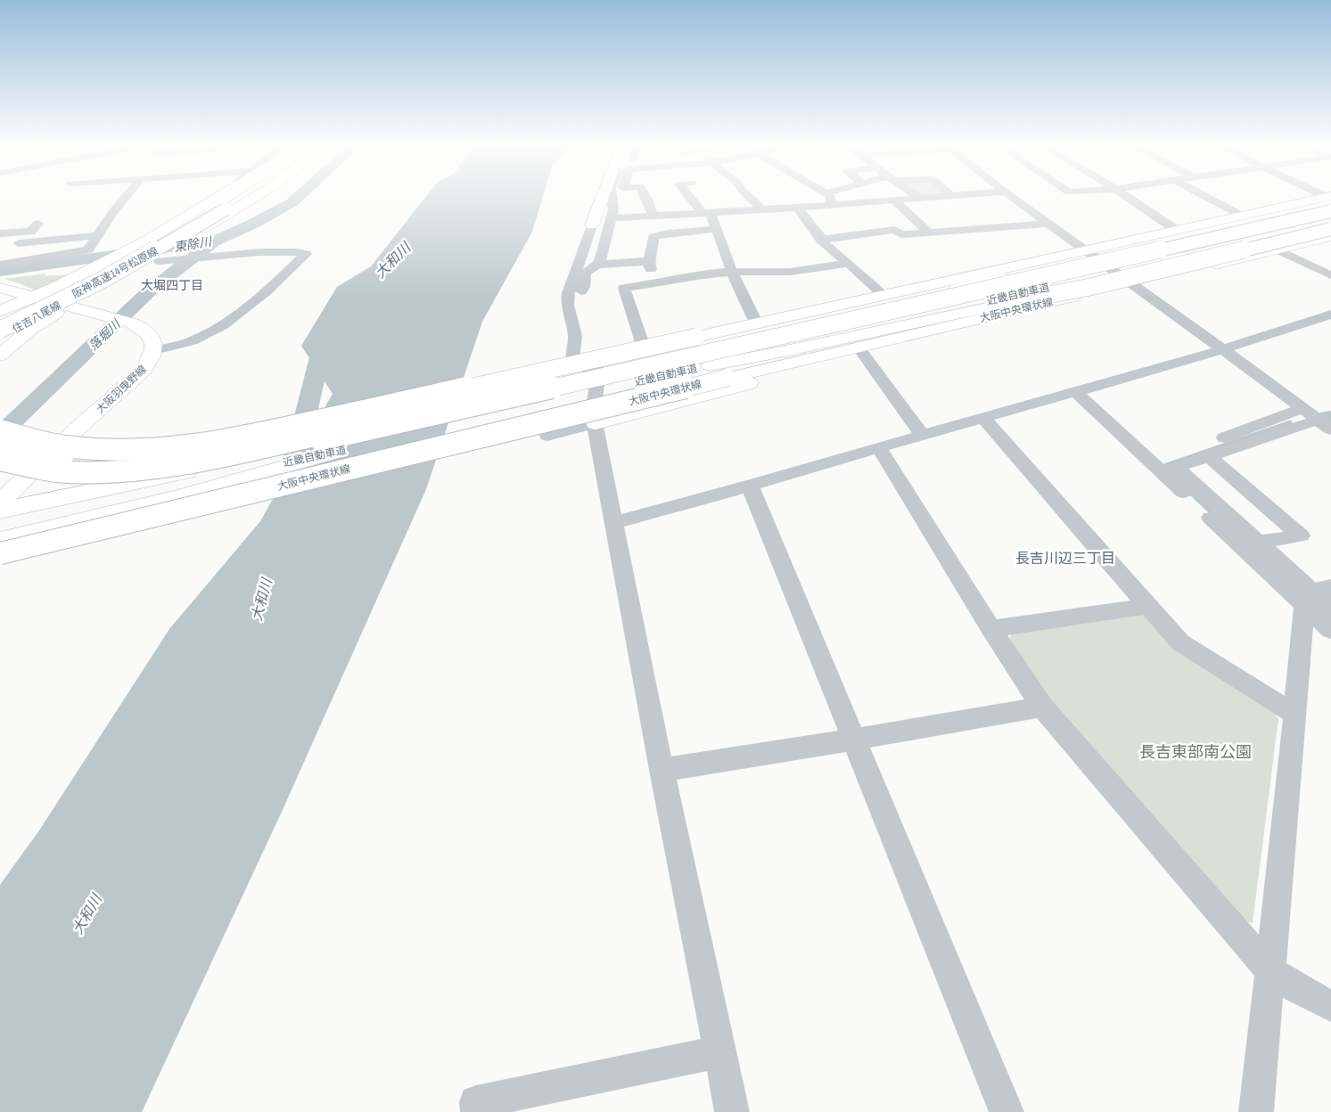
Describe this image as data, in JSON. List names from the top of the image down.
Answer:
{
  "streets": {
    "main road": [
      "阪神高速14号松原線",
      "近畿自動車道",
      "大阪中央環状線",
      "住吉八尾線",
      "大阪羽曳野線"
    ]
  },
  "crossings": [
    ["阪神高速14号松原線", "住吉八尾線"],
    ["住吉八尾線", "大阪羽曳野線"]
  ],
  "districts": ["大堀四丁目", "長吉川辺三丁目"],
  "water": ["東除川", "大和川", "落堀川"],
  "parks": ["長吉東部南公園"]
}
